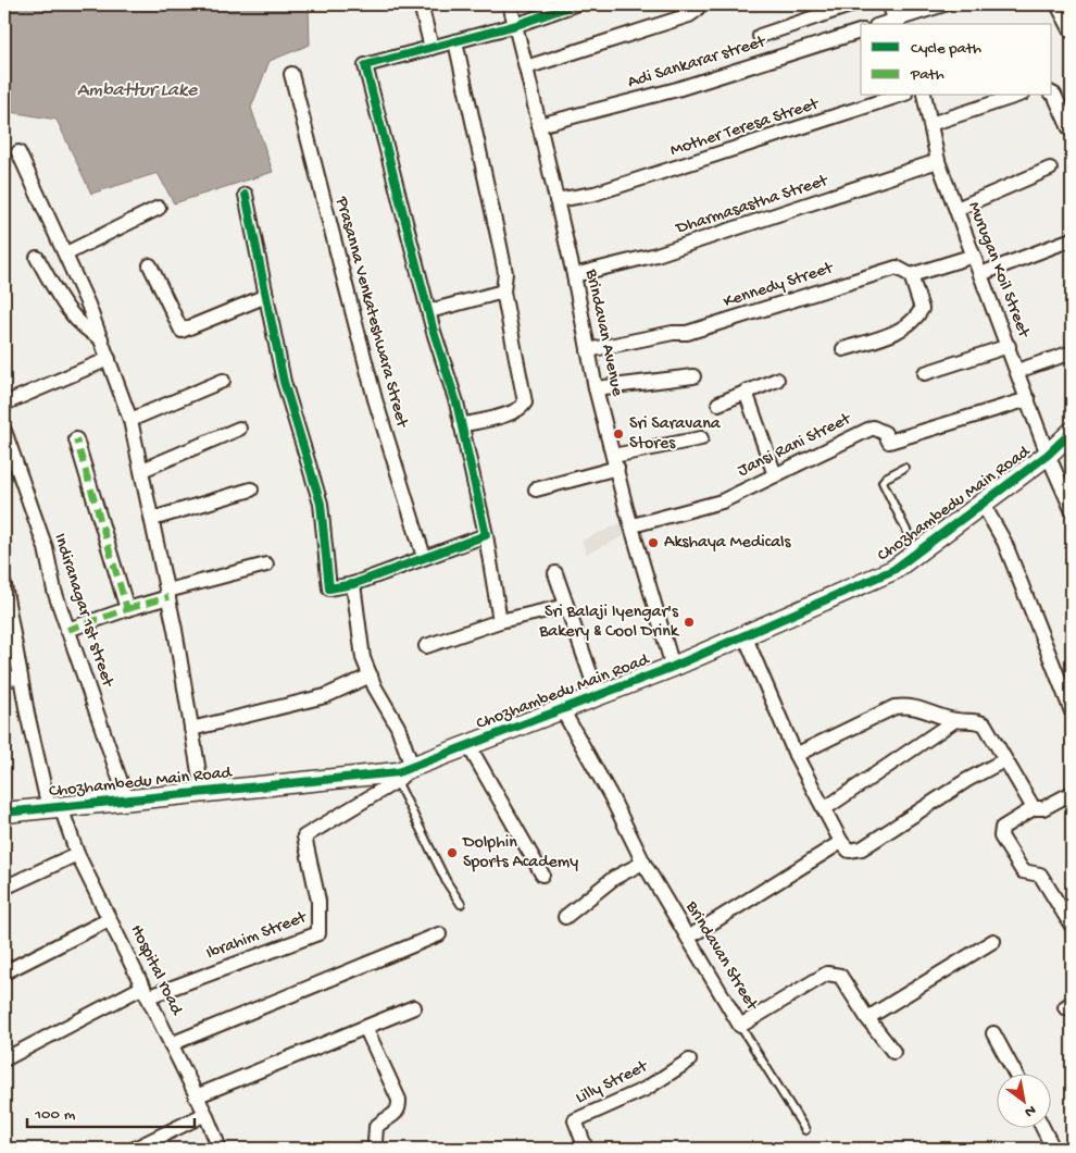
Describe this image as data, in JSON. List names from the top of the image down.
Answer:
{
  "streets": {
    "street": [
      "Adi Sankarar street",
      "Mother Teresa Street",
      "Dharmasastha Street",
      "Murugan Koil Street",
      "Kennedy Street",
      "Prasanna Venkateshwara Street",
      "Brindavan Avenue",
      "Jansi Rani Street",
      "Chozhambedu Main Road",
      "Indiranagar 1st street",
      "Ibrahim Street",
      "Brindavan Street",
      "Hospital road",
      "Lilly Street"
    ]
  },
  "crossings": [
    ["Adi Sankarar street", "Brindavan Avenue"],
    ["Mother Teresa Street", "Brindavan Avenue"],
    ["Dharmasastha Street", "Murugan Koil Street"],
    ["Dharmasastha Street", "Brindavan Avenue"],
    ["Murugan Koil Street", "Kennedy Street"],
    ["Murugan Koil Street", "Jansi Rani Street"],
    ["Murugan Koil Street", "Chozhambedu Main Road"],
    ["Kennedy Street", "Brindavan Avenue"],
    ["Brindavan Avenue", "Jansi Rani Street"],
    ["Brindavan Avenue", "Chozhambedu Main Road"],
    ["Chozhambedu Main Road", "Indiranagar 1st street"],
    ["Chozhambedu Main Road", "Ibrahim Street"],
    ["Chozhambedu Main Road", "Brindavan Street"],
    ["Chozhambedu Main Road", "Hospital road"],
    ["Ibrahim Street", "Hospital road"]
  ],
  "water": ["Ambattur Lake"],
  "places": [
    "Sri Saravana Stores",
    "Akshaya Medicals",
    "Sri Balaji Iyengar's Bakery & Cool Drink",
    "Dolphin Sports Academy"
  ],
  "legend": ["Cycle path", "Path"],
  "scale_bar": "100 m",
  "north": "bottom right"
}
